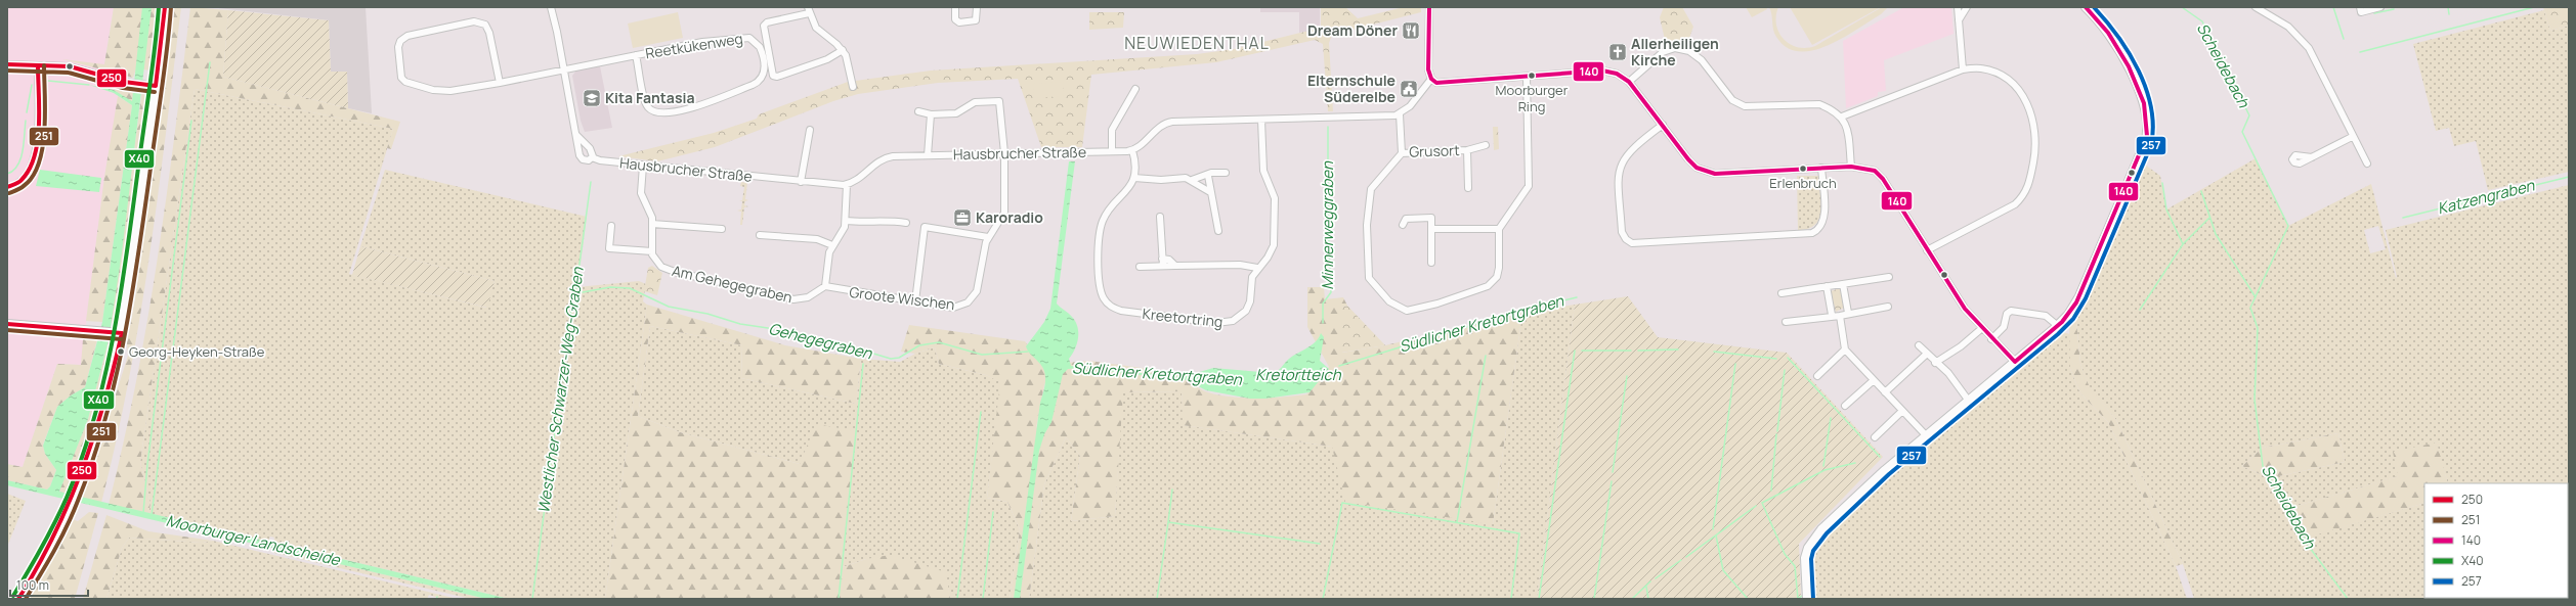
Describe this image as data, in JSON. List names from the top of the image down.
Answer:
{
  "streets": {
    "street": [
      "Reetkükenweg",
      "Grusort",
      "Hausbrucher Straße",
      "Am Gehegegraben",
      "Groote Wischen",
      "Kreetortring"
    ]
  },
  "crossings": [
    ["Hausbrucher Straße", "Groote Wischen"],
    ["Am Gehegegraben", "Groote Wischen"]
  ],
  "districts": ["NEUWIEDENTHAL"],
  "water": [
    "Scheidebach",
    "Katzengraben",
    "Minnerweggraben",
    "Südlicher Kretortgraben",
    "Gehegegraben",
    "Kretortteich",
    "Westlicher Schwarzer-Weg-Graben",
    "Moorburger Landscheide"
  ],
  "places": {
    "restaurant": ["Dream Döner"],
    "church": ["Allerheiligen Kirche"],
    "other": ["Moorburger Ring", "Erlenbruch", "Georg-Heyken-Straße"],
    "public building": ["Elternschule Süderelbe"],
    "school or university": ["Kita Fantasia"],
    "office": ["Karoradio"]
  },
  "lines": [
    "transit line 250",
    "transit line 251",
    "transit line 140",
    "transit line X40",
    "transit line 257"
  ],
  "legend": [
    "250",
    "251",
    "140",
    "X40",
    "257"
  ],
  "scale_bar": "100 m"
}
